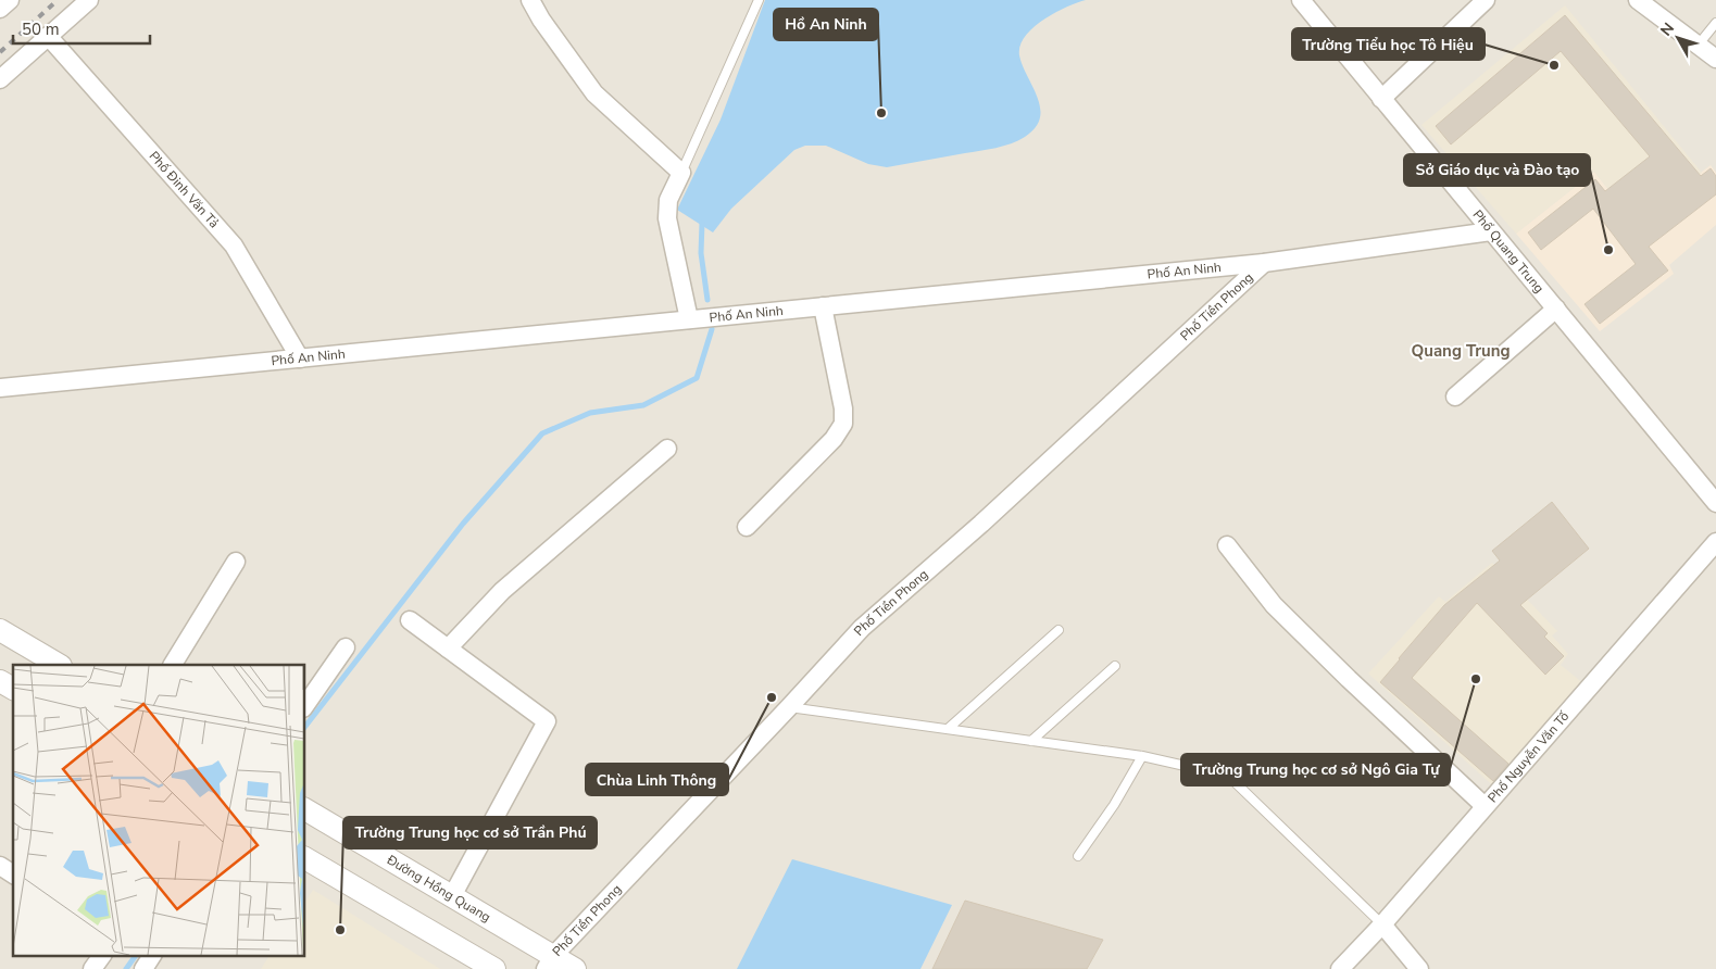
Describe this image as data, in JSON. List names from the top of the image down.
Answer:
{
  "streets": {
    "street": [
      "Phố Đinh Văn Tả",
      "Phố Quang Trung",
      "Phố An Ninh",
      "Phố Tiền Phong",
      "Phố Nguyễn Văn Tố",
      "Đường Hồng Quang"
    ]
  },
  "crossings": [
    ["Phố Đinh Văn Tả", "Phố An Ninh"],
    ["Phố Quang Trung", "Phố An Ninh"],
    ["Phố An Ninh", "Phố Tiền Phong"],
    ["Phố Tiền Phong", "Đường Hồng Quang"]
  ],
  "districts": ["Quang Trung"],
  "places": [
    "Trường Tiểu học Tô Hiệu",
    "Hồ An Ninh",
    "Sở Giáo dục và Đào tạo",
    "Trường Trung học cơ sở Ngô Gia Tự",
    "Chùa Linh Thông",
    "Trường Trung học cơ sở Trần Phú"
  ],
  "scale_bar": "50 m",
  "north": "top left"
}
